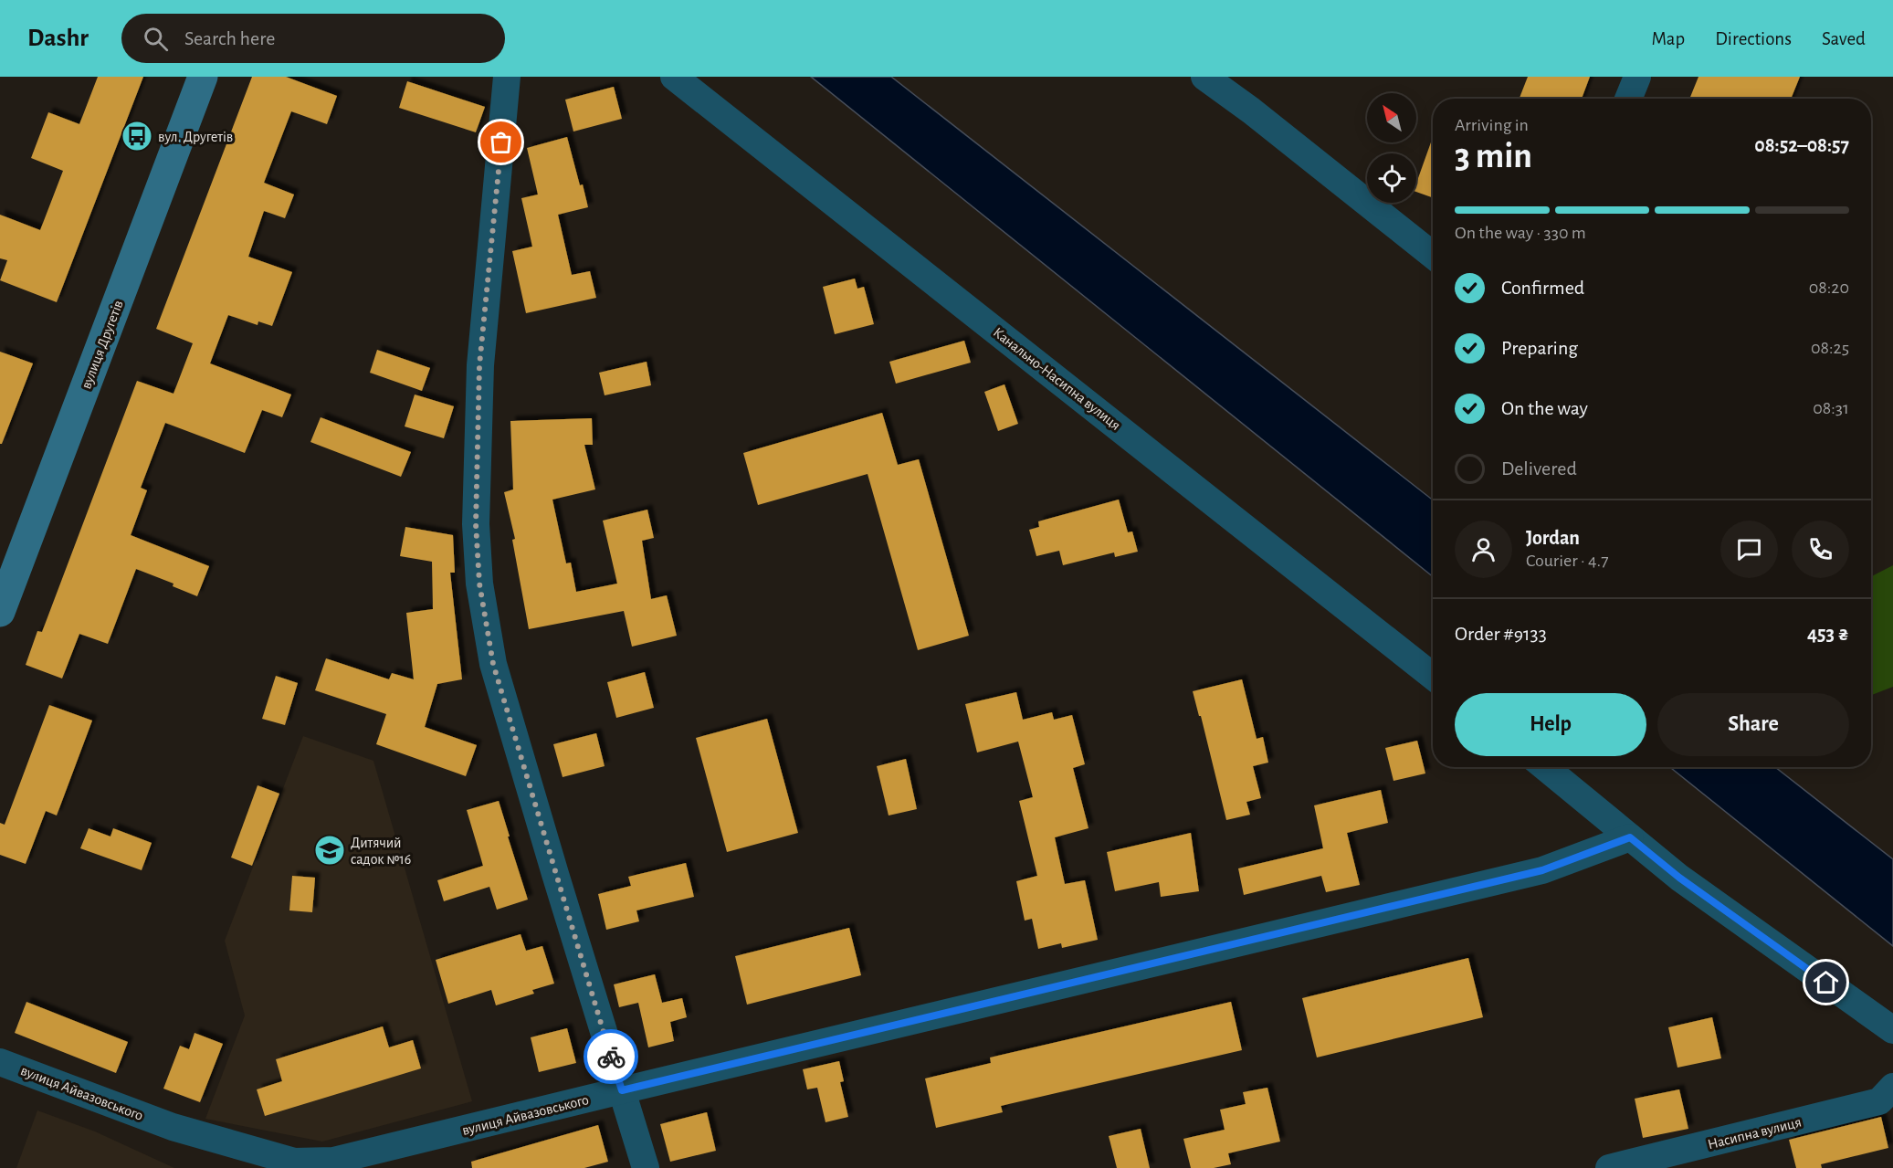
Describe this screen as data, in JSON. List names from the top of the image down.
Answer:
{
  "streets": {
    "main road": ["вулиця Другетів"],
    "street": ["Канально-Насипна вулиця", "вулиця Айвазовського", "Насипна вулиця"]
  },
  "places": {
    "bus stop": ["вул. Другетів"],
    "school or university": ["Дитячий садок №16"]
  },
  "north": "top left",
  "page": {
    "header": "Dashr",
    "search": "Search here",
    "nav": ["Map", "Directions", "Saved"],
    "heading": ["3 min", "Arriving in", "08:52–08:57"],
    "panel": [
      "Jordan",
      "Courier · 4.7",
      "Order #9133",
      "453 ₴"
    ],
    "bar": "On the way · 330 m",
    "list": [
      ["Confirmed", "08:20"],
      ["Preparing", "08:25"],
      ["On the way", "08:31"],
      "Delivered"
    ],
    "buttons": ["Help", "Share"]
  }
}
